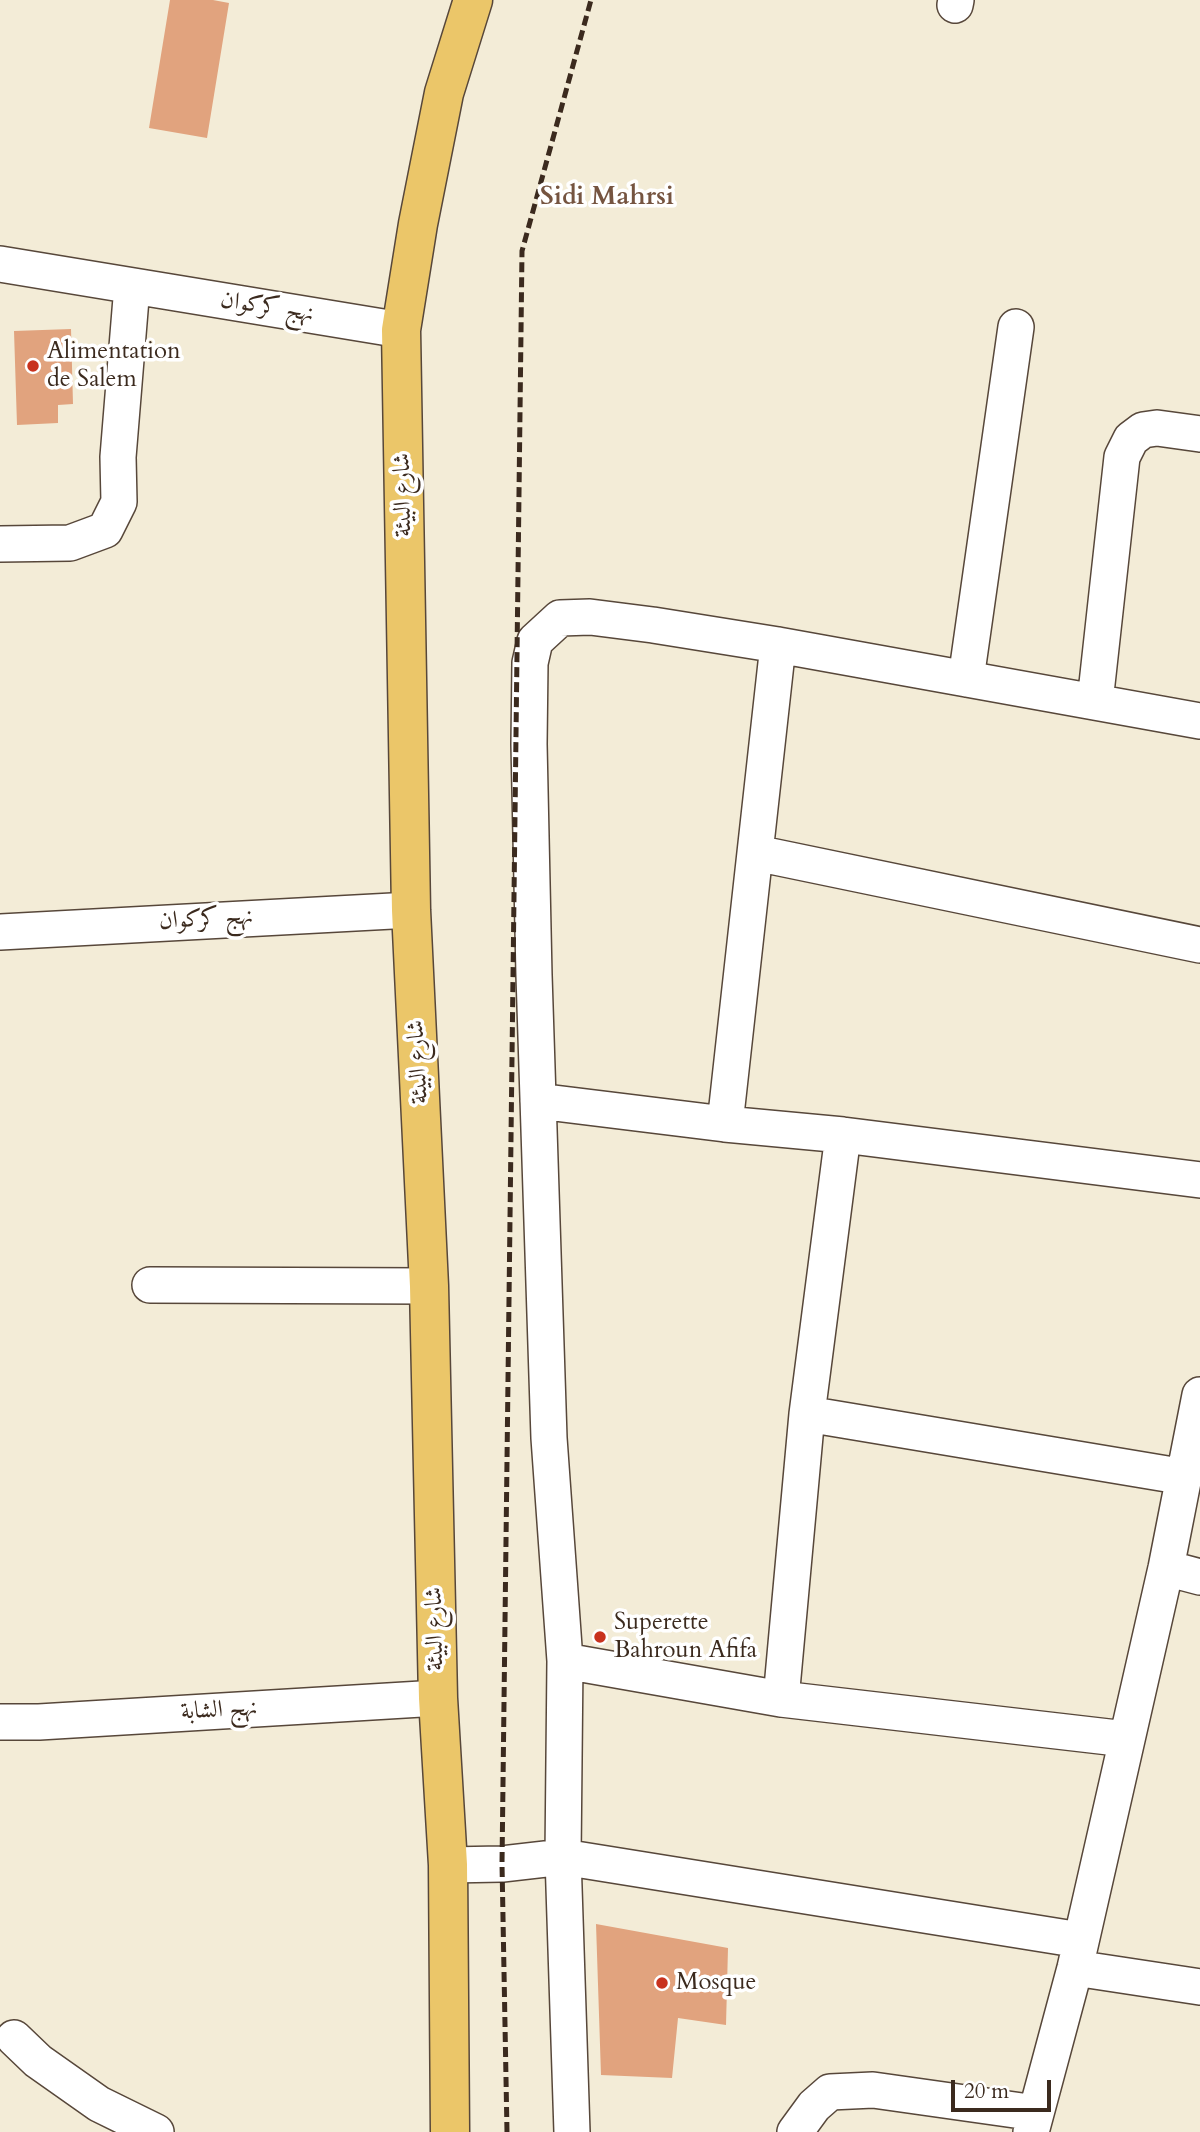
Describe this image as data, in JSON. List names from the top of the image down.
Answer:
{
  "streets": {
    "main road": ["شارع البيئة"],
    "street": ["نهج كركوان", "نهج الشابة"]
  },
  "crossings": [
    ["نهج كركوان", "شارع البيئة"],
    ["شارع البيئة", "نهج الشابة"]
  ],
  "districts": ["Sidi Mahrsi"],
  "places": ["Alimentation de Salem", "Superette Bahroun Afifa", "Mosque"],
  "scale_bar": "20 m"
}
